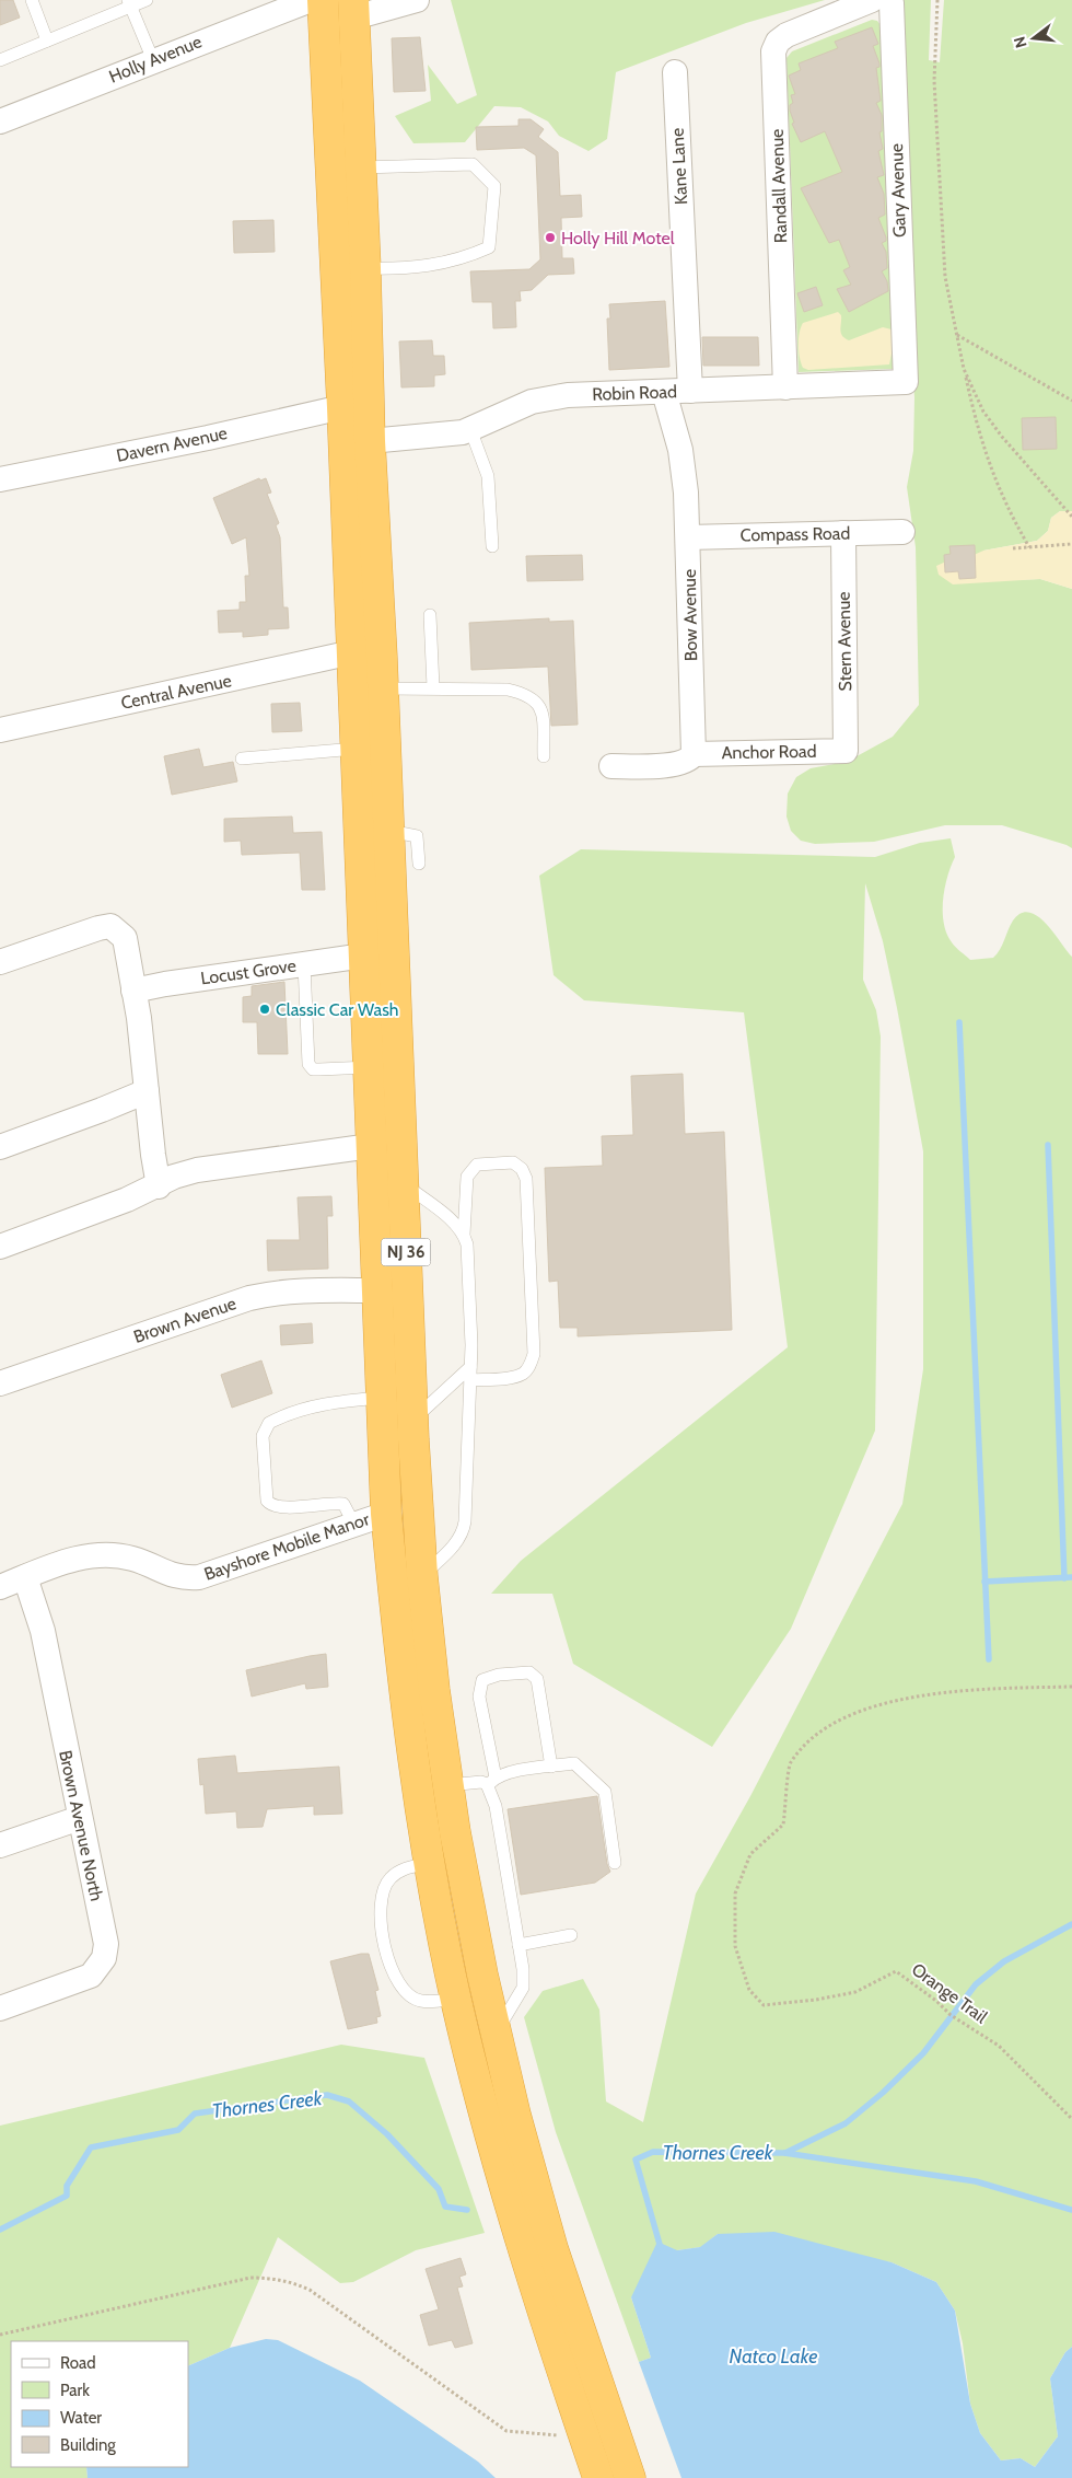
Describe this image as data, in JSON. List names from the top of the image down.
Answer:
{
  "streets": {
    "highway": ["NJ 36"],
    "street": [
      "Holly Avenue",
      "Kane Lane",
      "Randall Avenue",
      "Gary Avenue",
      "Robin Road",
      "Davern Avenue",
      "Compass Road",
      "Bow Avenue",
      "Stern Avenue",
      "Central Avenue",
      "Anchor Road",
      "Locust Grove",
      "Brown Avenue",
      "Bayshore Mobile Manor",
      "Brown Avenue North"
    ],
    "path": ["Orange Trail"]
  },
  "crossings": [
    ["Kane Lane", "Robin Road"],
    ["Randall Avenue", "Robin Road"],
    ["Gary Avenue", "Robin Road"],
    ["Robin Road", "Bow Avenue"],
    ["Robin Road", "NJ 36"],
    ["Davern Avenue", "NJ 36"],
    ["Compass Road", "Bow Avenue"],
    ["Compass Road", "Stern Avenue"],
    ["Bow Avenue", "Anchor Road"],
    ["Stern Avenue", "Anchor Road"],
    ["Central Avenue", "NJ 36"],
    ["Locust Grove", "NJ 36"],
    ["NJ 36", "Brown Avenue"],
    ["NJ 36", "Bayshore Mobile Manor"],
    ["Bayshore Mobile Manor", "Brown Avenue North"]
  ],
  "water": ["Thornes Creek", "Natco Lake"],
  "places": ["Holly Hill Motel", "Classic Car Wash"],
  "legend": [
    "Road",
    "Park",
    "Water",
    "Building"
  ],
  "north": "left"
}
